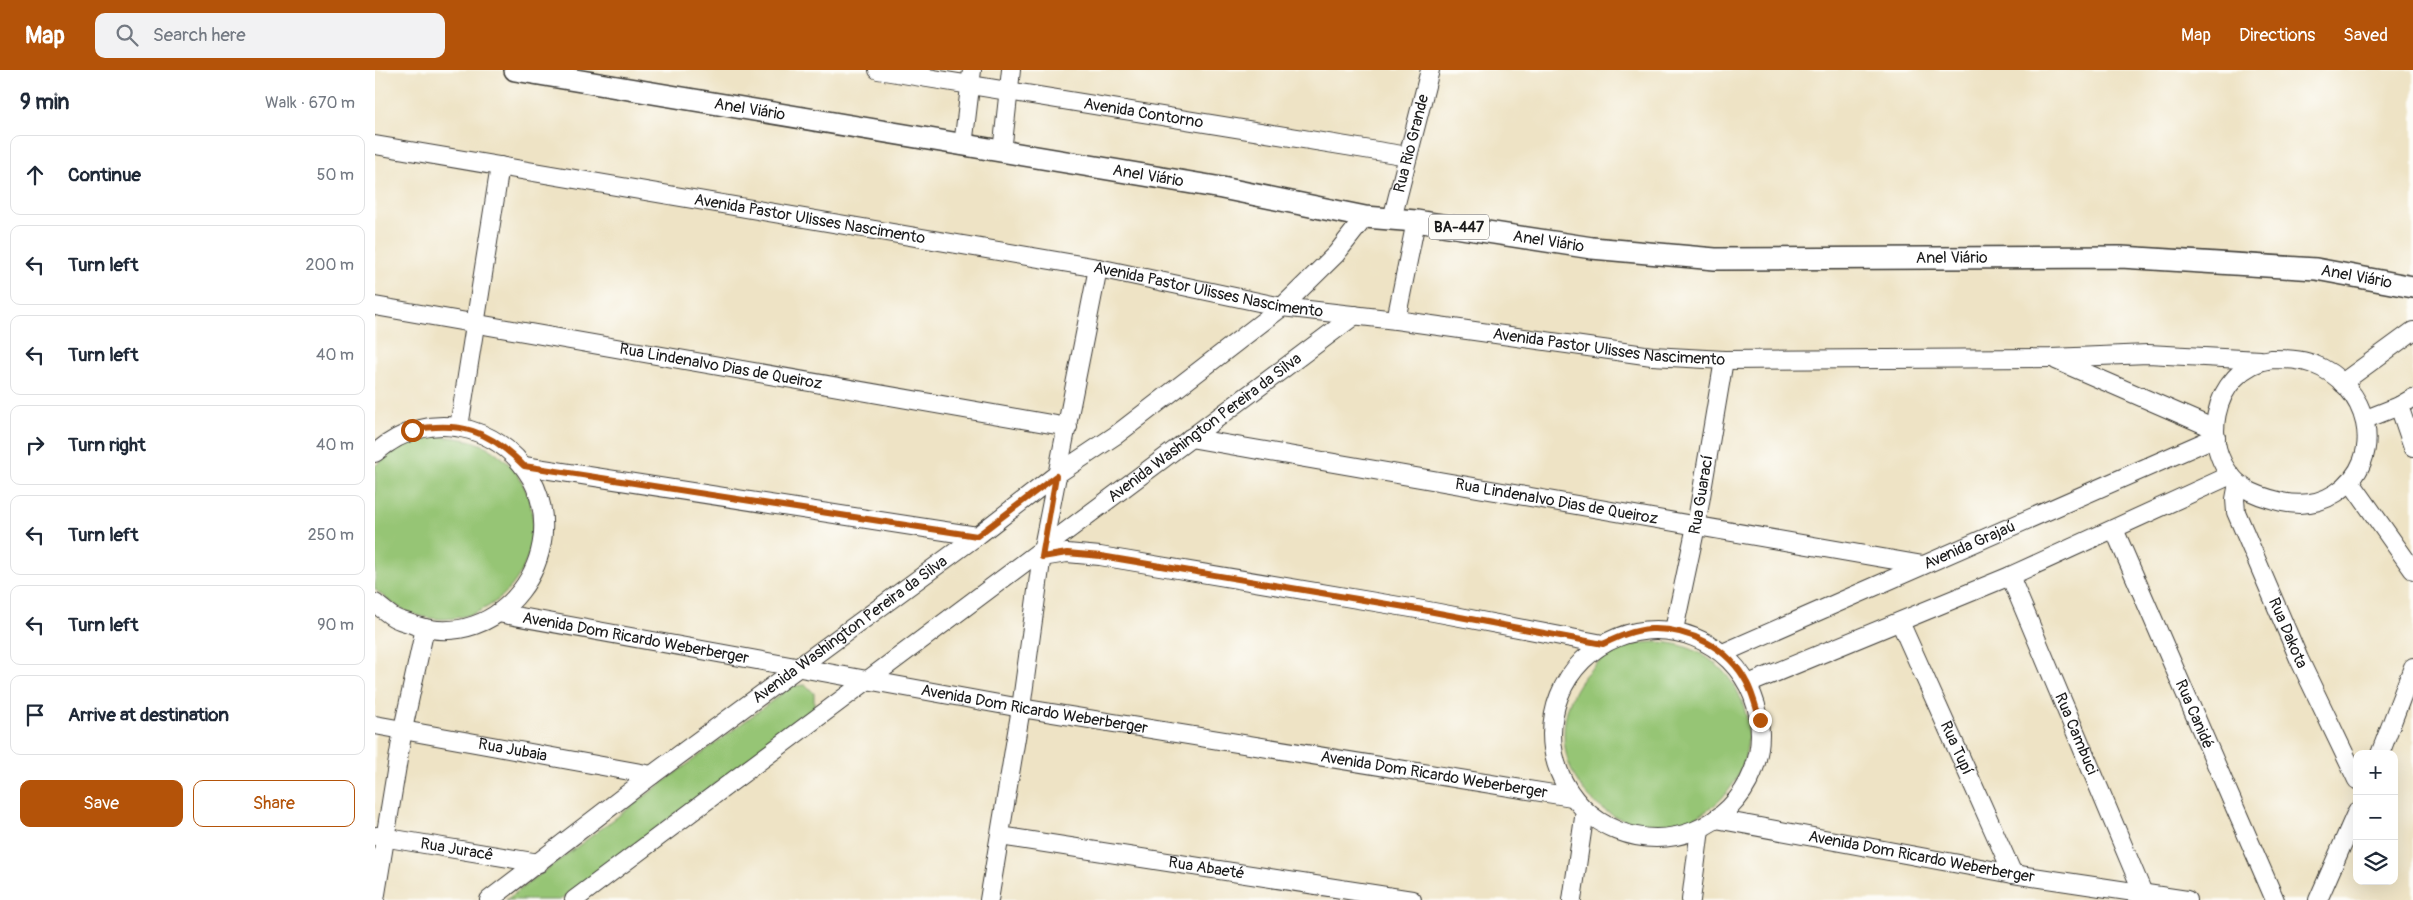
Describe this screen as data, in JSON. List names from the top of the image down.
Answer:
{
  "streets": {
    "main road": ["Anel Viário", "BA-447"],
    "street": [
      "Avenida Contorno",
      "Rua Rio Grande",
      "Avenida Pastor Ulisses Nascimento",
      "Rua Lindenalvo Dias de Queiroz",
      "Avenida Washington Pereira da Silva",
      "Rua Guarací",
      "Avenida Grajaú",
      "Rua Dakota",
      "Avenida Dom Ricardo Weberberger",
      "Rua Canidé",
      "Rua Cambuci",
      "Rua Tupí",
      "Rua Jubaia",
      "Rua Juracê",
      "Rua Abaeté"
    ]
  },
  "crossings": [
    ["Anel Viário", "Rua Rio Grande"],
    ["Anel Viário", "Avenida Washington Pereira da Silva"],
    ["Avenida Contorno", "Rua Rio Grande"],
    ["Avenida Pastor Ulisses Nascimento", "Avenida Washington Pereira da Silva"],
    ["Avenida Pastor Ulisses Nascimento", "Rua Guarací"],
    ["Avenida Pastor Ulisses Nascimento", "Avenida Grajaú"],
    ["Avenida Pastor Ulisses Nascimento", "Rua Dakota"],
    ["Rua Lindenalvo Dias de Queiroz", "Avenida Washington Pereira da Silva"],
    ["Rua Lindenalvo Dias de Queiroz", "Rua Guarací"],
    ["Rua Lindenalvo Dias de Queiroz", "Avenida Grajaú"],
    ["Avenida Washington Pereira da Silva", "Avenida Dom Ricardo Weberberger"],
    ["Avenida Washington Pereira da Silva", "Rua Jubaia"],
    ["Avenida Washington Pereira da Silva", "Rua Juracê"],
    ["Avenida Grajaú", "Rua Dakota"],
    ["Avenida Dom Ricardo Weberberger", "Rua Cambuci"],
    ["Avenida Dom Ricardo Weberberger", "Rua Tupí"]
  ],
  "page": {
    "header": "Map",
    "search": "Search here",
    "nav": ["Map", "Directions", "Saved"],
    "heading": ["9 min", "Walk · 670 m"],
    "list": [
      ["Continue", "50 m"],
      ["Turn left", "200 m"],
      ["Turn left", "40 m"],
      ["Turn right", "40 m"],
      ["Turn left", "250 m"],
      ["Turn left", "90 m"],
      "Arrive at destination"
    ],
    "map_buttons": ["+", "−"],
    "buttons": ["Save", "Share"]
  }
}
